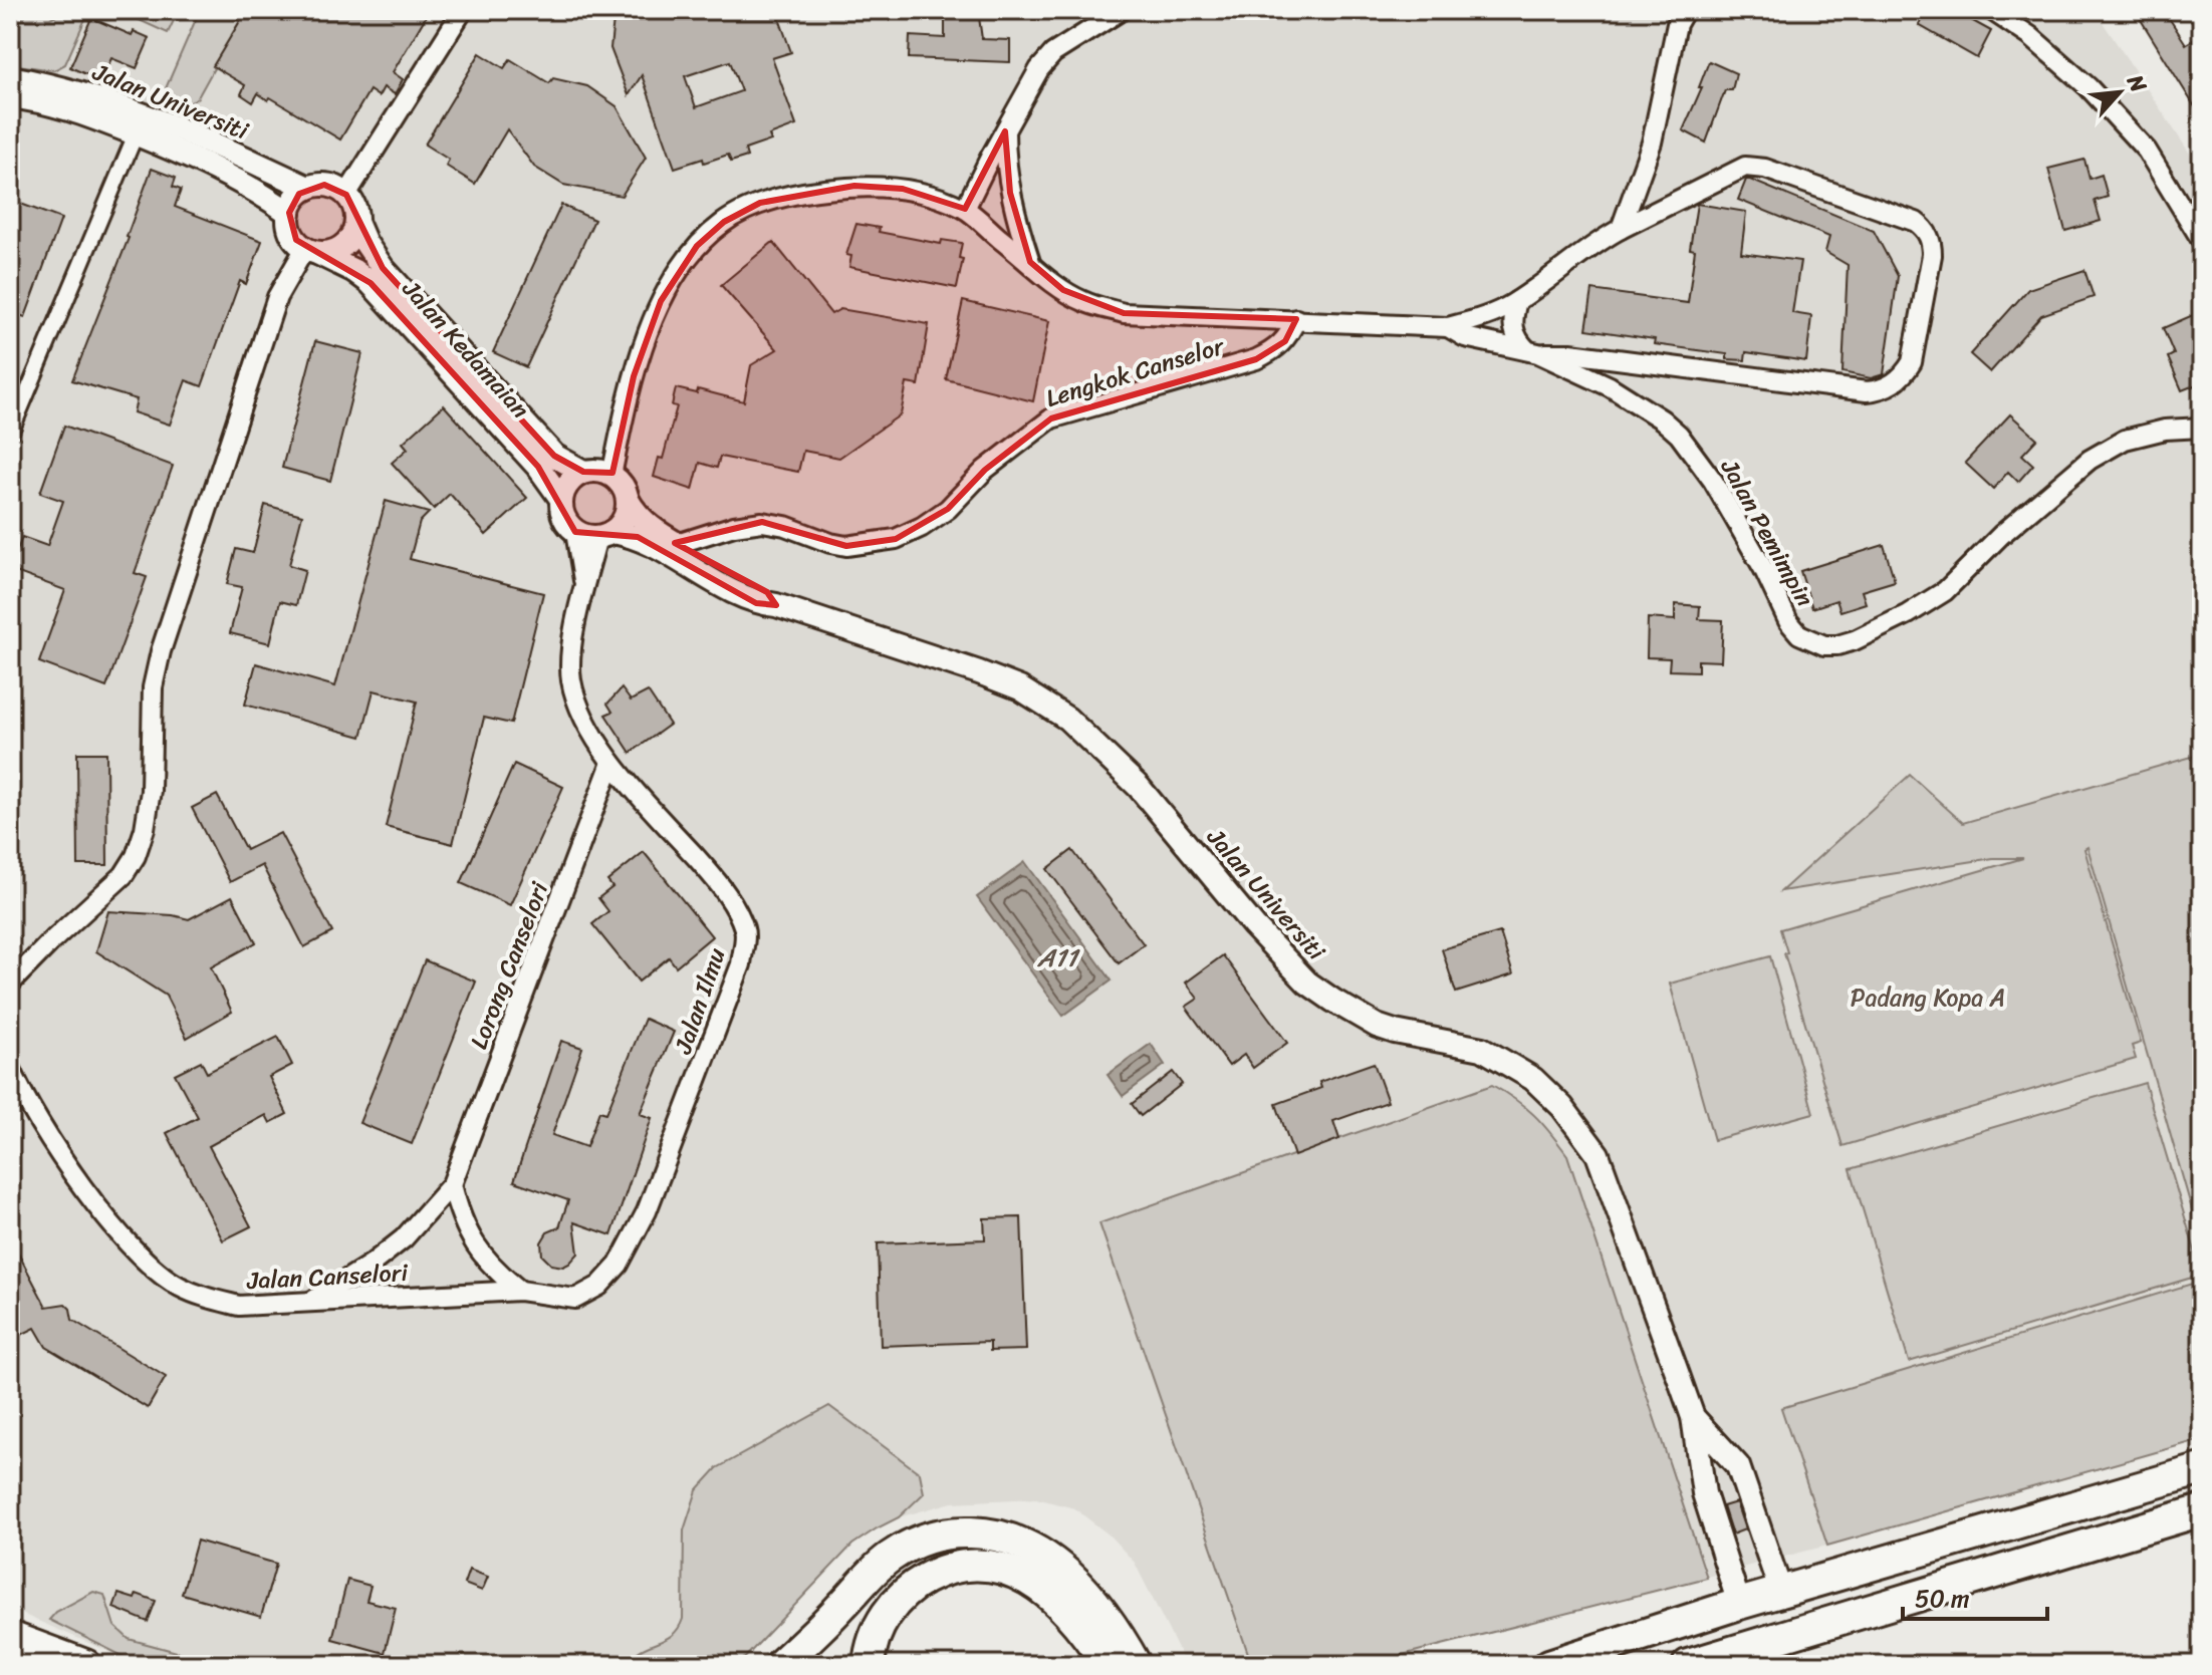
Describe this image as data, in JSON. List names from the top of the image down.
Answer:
{
  "streets": {
    "street": [
      "Jalan Universiti",
      "Jalan Kedamaian",
      "Lengkok Canselor",
      "Jalan Pemimpin",
      "Lorong Canselori",
      "Jalan Ilmu",
      "Jalan Canselori"
    ]
  },
  "crossings": [
    ["Jalan Universiti", "Jalan Kedamaian"],
    ["Jalan Universiti", "Lengkok Canselor"],
    ["Jalan Universiti", "Jalan Ilmu"],
    ["Jalan Kedamaian", "Jalan Ilmu"],
    ["Lorong Canselori", "Jalan Ilmu"],
    ["Lorong Canselori", "Jalan Canselori"],
    ["Jalan Ilmu", "Jalan Canselori"]
  ],
  "water": ["A11"],
  "parks": ["Padang Kopa A"],
  "scale_bar": "50 m",
  "north": "top right"
}
